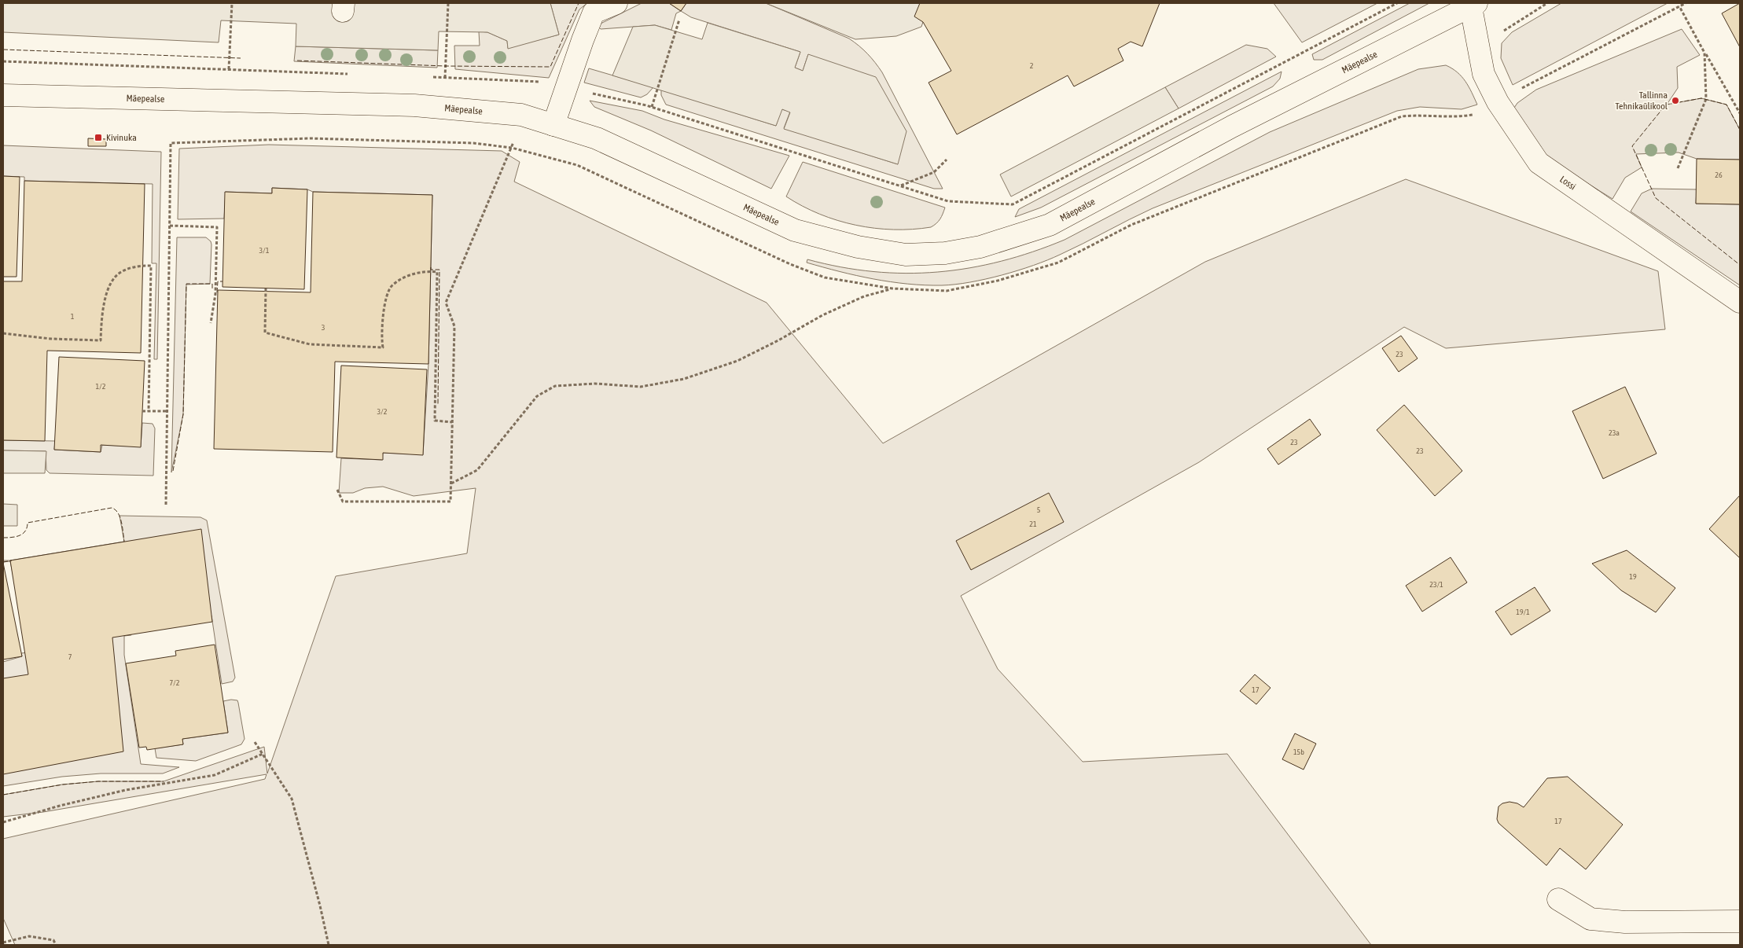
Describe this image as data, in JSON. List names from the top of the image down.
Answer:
{
  "streets": {
    "street": ["Mäepealse", "Lossi"]
  },
  "crossings": [
    ["Mäepealse", "Lossi"]
  ],
  "places": {
    "other": ["Tallinna Tehnikaülikool"],
    "transit": ["Kivinuka"]
  },
  "house_numbers": [
    "2",
    "26",
    "3/1",
    "1",
    "3",
    "23",
    "1/2",
    "3/2",
    "23a",
    "23",
    "23",
    "5",
    "21",
    "19",
    "23/1",
    "19/1",
    "7",
    "7/2",
    "17",
    "15b",
    "17"
  ]
}
